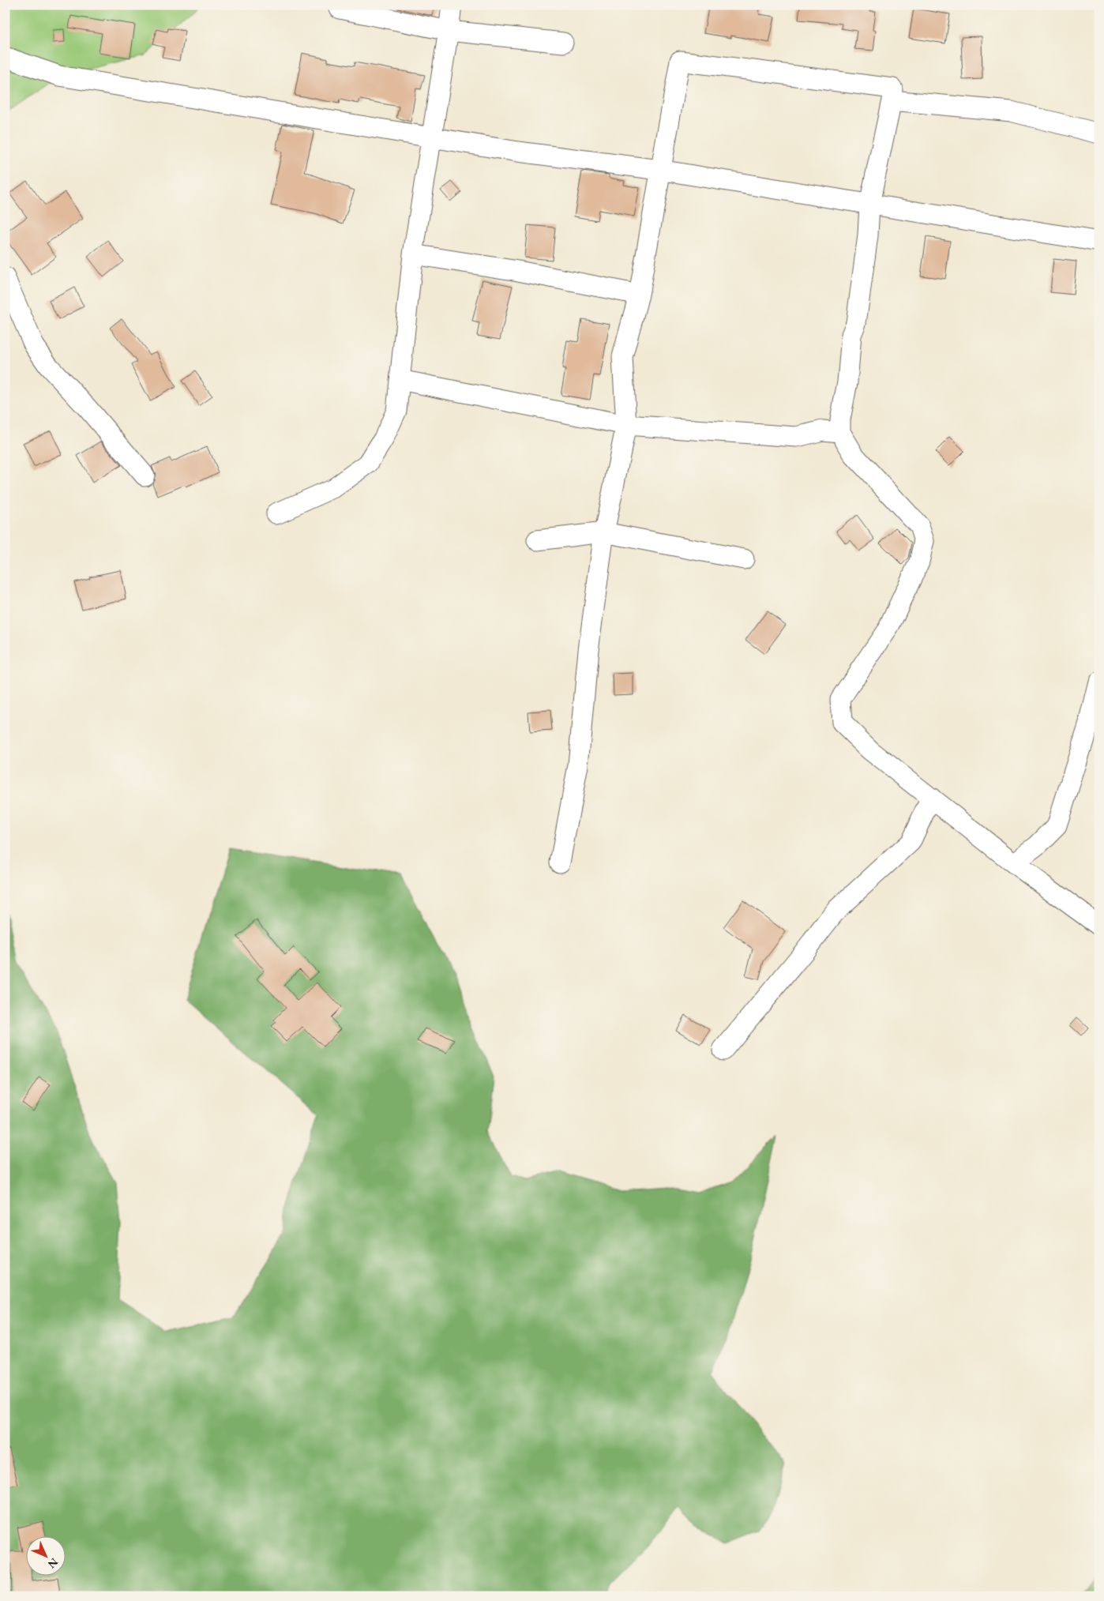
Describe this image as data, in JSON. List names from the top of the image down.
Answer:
{
  "north": "bottom right"
}
